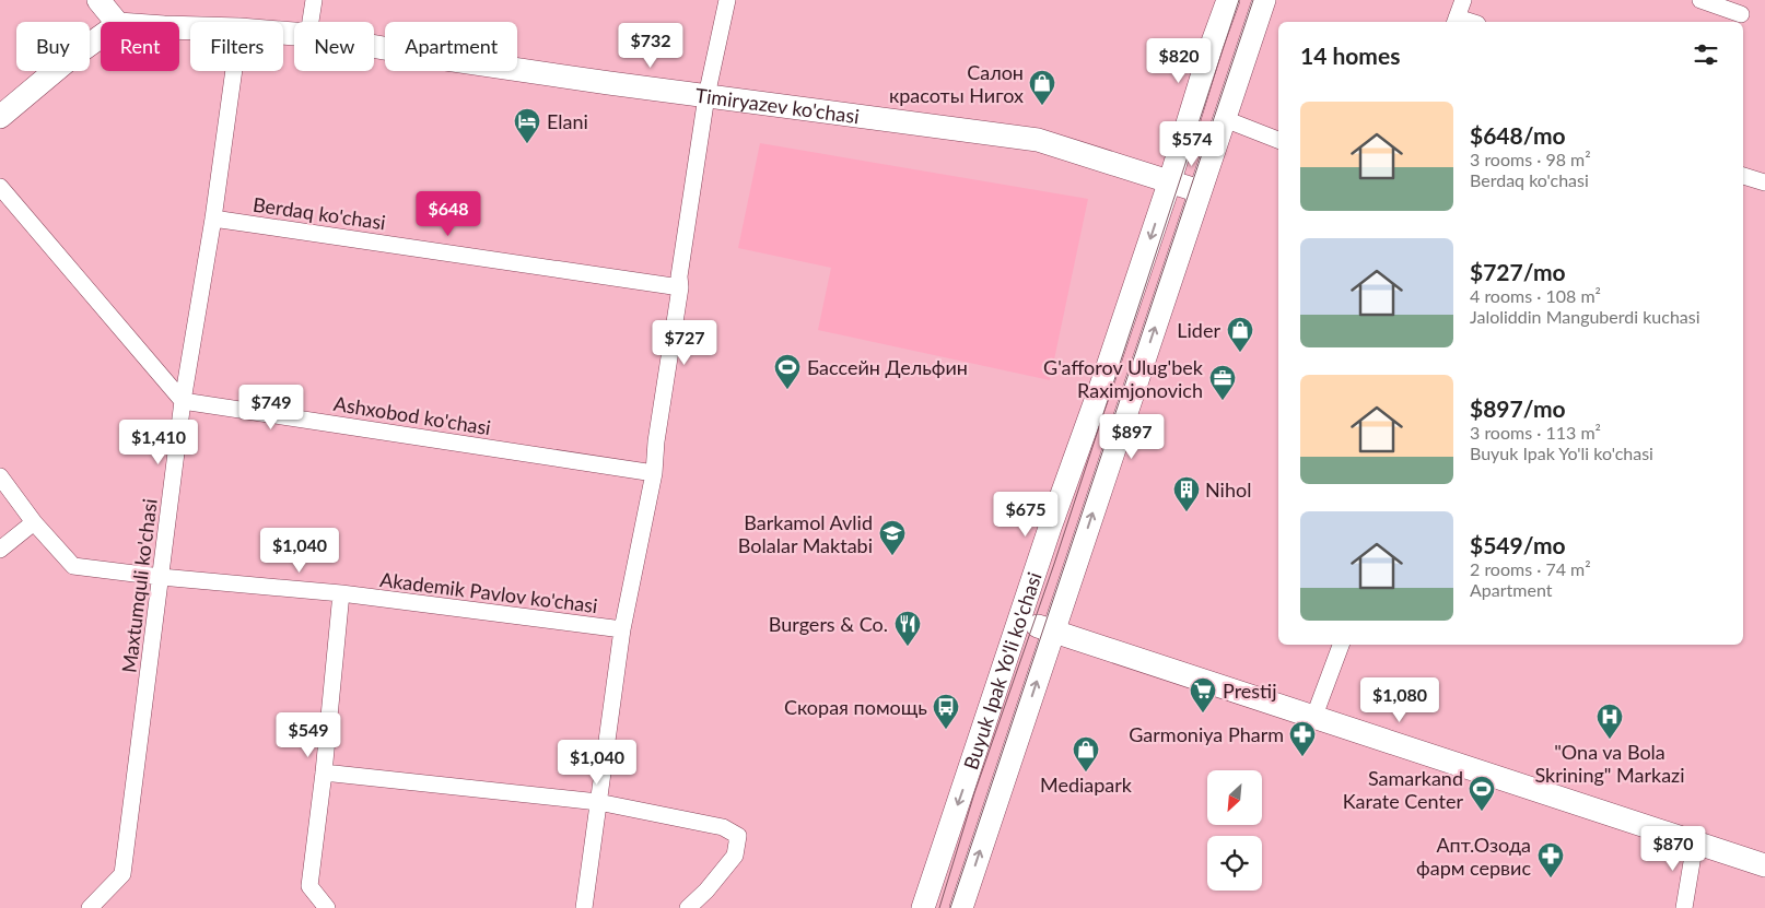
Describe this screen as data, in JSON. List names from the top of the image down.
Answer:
{
  "streets": {
    "main road": ["Timiryazev ko'chasi", "Buyuk Ipak Yo'li ko'chasi"],
    "street": [
      "Berdaq ko'chasi",
      "Ashxobod ko'chasi",
      "Maxtumquli ko'chasi",
      "Akademik Pavlov ko'chasi"
    ]
  },
  "crossings": [
    ["Timiryazev ko'chasi", "Buyuk Ipak Yo'li ko'chasi"],
    ["Berdaq ko'chasi", "Maxtumquli ko'chasi"],
    ["Ashxobod ko'chasi", "Maxtumquli ko'chasi"],
    ["Maxtumquli ko'chasi", "Akademik Pavlov ko'chasi"]
  ],
  "places": {
    "shop": ["Салон красоты Нигох", "Lider", "Mediapark"],
    "hotel": ["Elani"],
    "sports": ["Бассейн Дельфин", "Samarkand Karate Center"],
    "office": ["G'afforov Ulug'bek Raximjonovich"],
    "building": ["Nihol"],
    "school or university": ["Barkamol Avlid Bolalar Maktabi"],
    "restaurant": ["Burgers & Co."],
    "supermarket": ["Prestij"],
    "bus stop": ["Скорая помощь"],
    "hospital": ["\"Ona va Bola Skrining\" Markazi"],
    "pharmacy": ["Garmoniya Pharm", "Апт.Озода фарм сервис"]
  },
  "north": "bottom left",
  "page": {
    "chip": [
      "Buy",
      "Rent",
      "Filters",
      "New",
      "Apartment"
    ],
    "heading": "14 homes",
    "price": [
      "$732",
      "$820",
      "$574",
      "$648",
      "$727",
      "$749",
      "$897",
      "$1,410",
      "$675",
      "$1,040",
      "$1,080",
      "$549",
      "$1,040",
      "$870"
    ],
    "list": [
      {
        "name": "$648/mo",
        "note": "3 rooms · 98 m² · Berdaq ko'chasi"
      },
      {
        "name": "$727/mo",
        "note": "4 rooms · 108 m² · Jaloliddin Manguberdi kuchasi"
      },
      {
        "name": "$897/mo",
        "note": "3 rooms · 113 m² · Buyuk Ipak Yo'li ko'chasi"
      },
      {
        "name": "$549/mo",
        "note": "2 rooms · 74 m² · Apartment"
      }
    ]
  }
}
